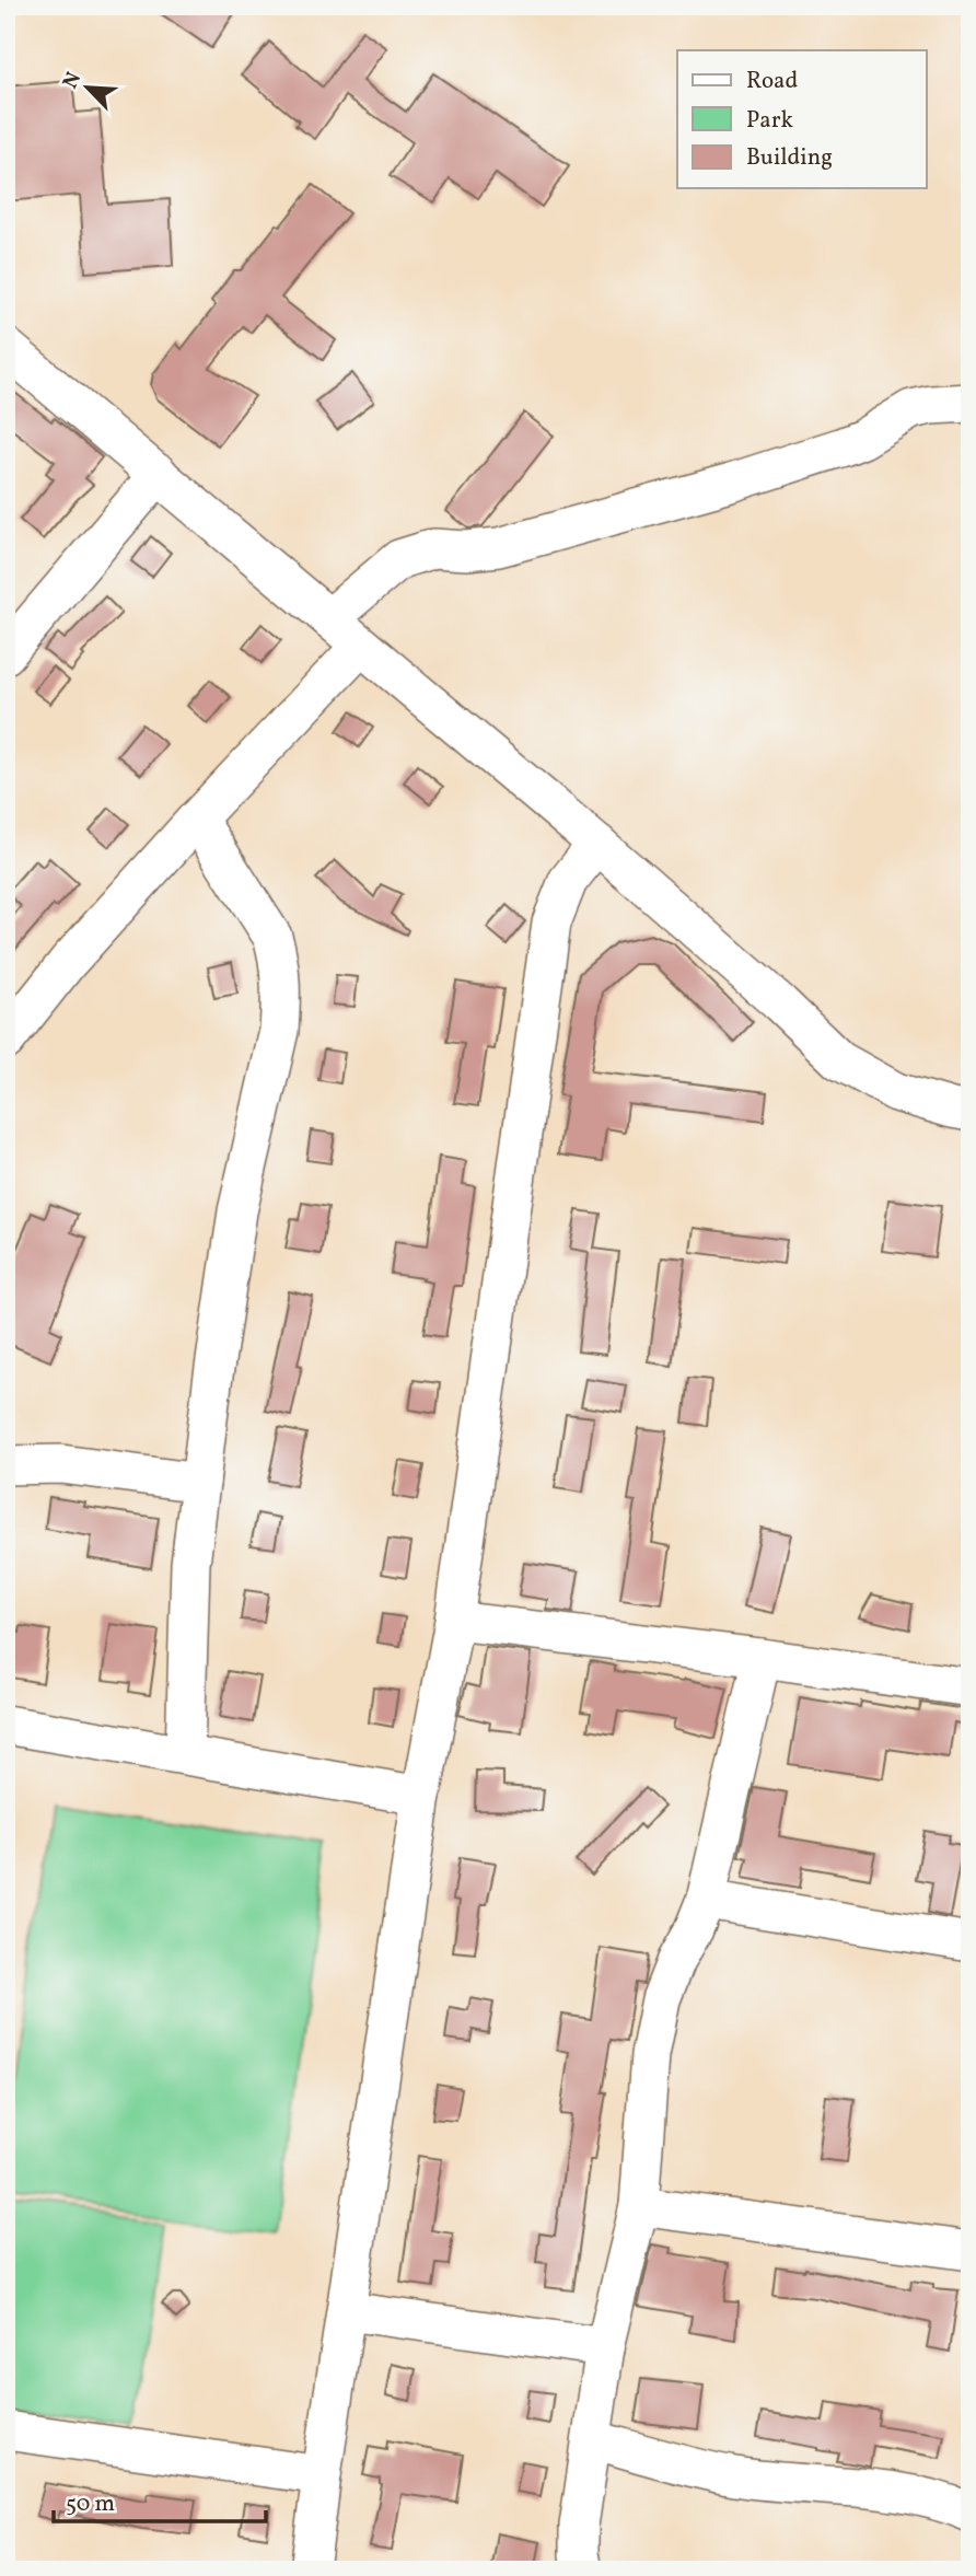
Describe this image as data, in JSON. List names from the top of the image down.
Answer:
{
  "legend": ["Road", "Park", "Building"],
  "scale_bar": "50 m",
  "north": "top left"
}
